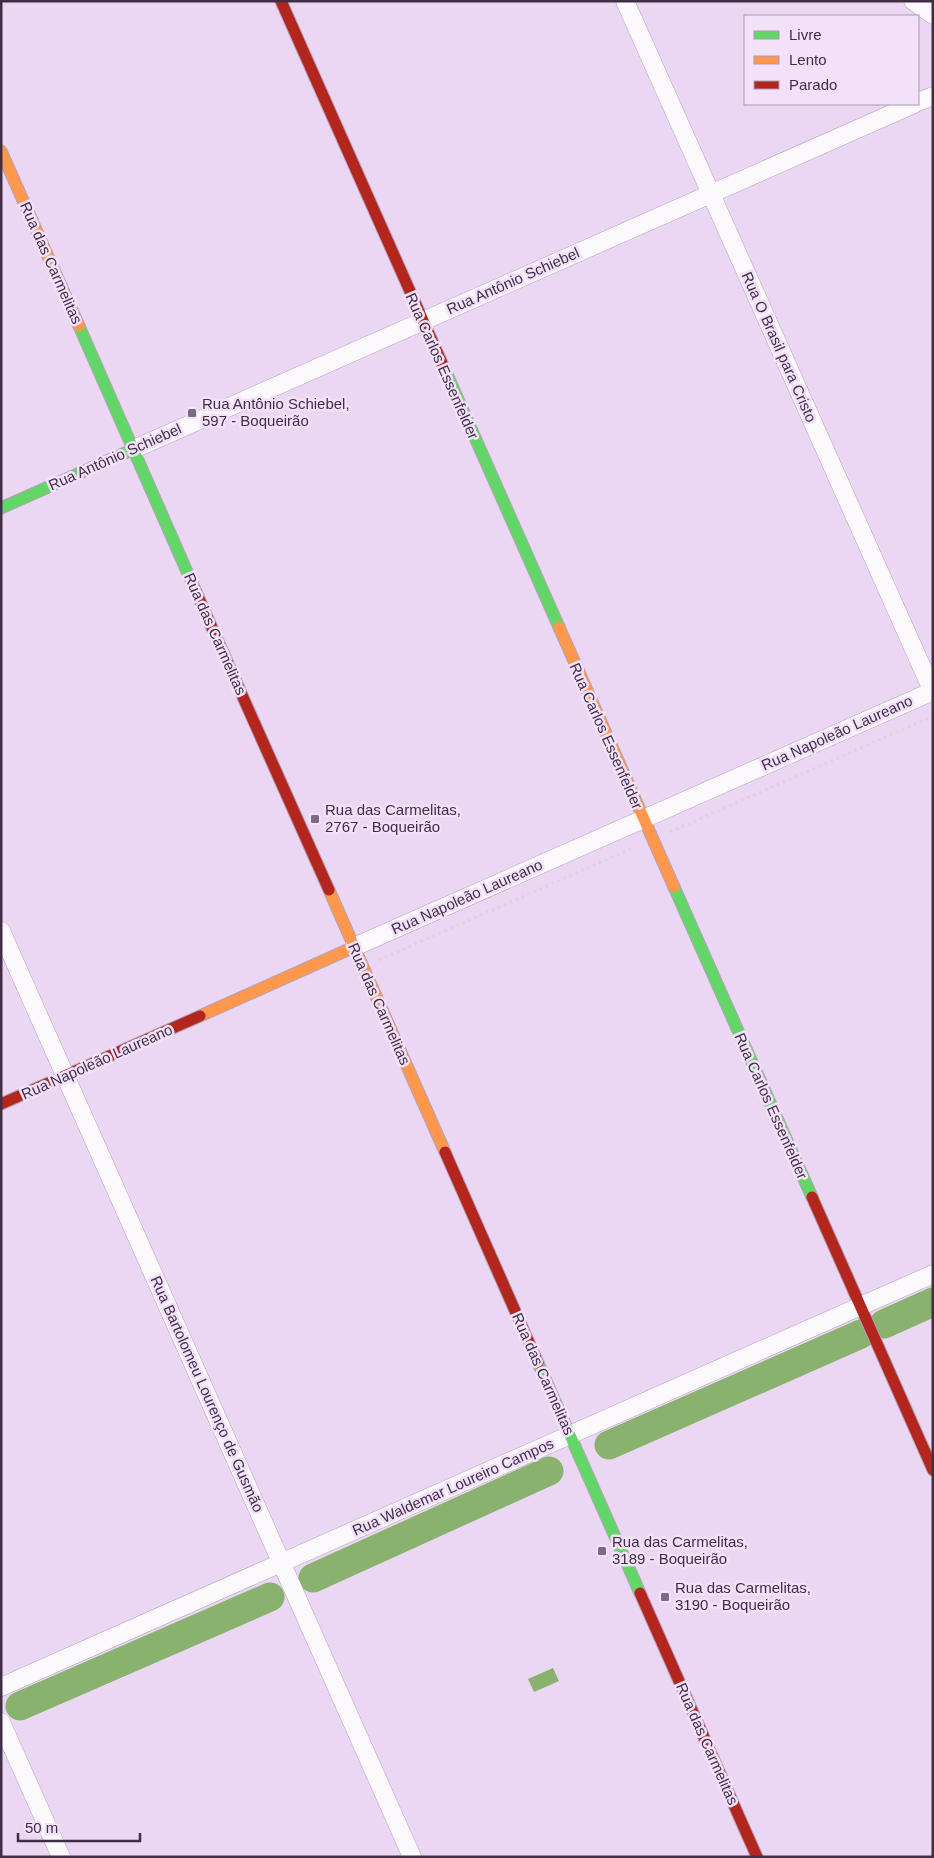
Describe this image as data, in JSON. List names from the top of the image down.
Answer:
{
  "streets": {
    "street": [
      "Rua das Carmelitas",
      "Rua Antônio Schiebel",
      "Rua O Brasil para Cristo",
      "Rua Carlos Essenfelder",
      "Rua Napoleão Laureano",
      "Rua Bartolomeu Lourenço de Gusmão",
      "Rua Waldemar Loureiro Campos"
    ]
  },
  "crossings": [
    ["Rua das Carmelitas", "Rua Antônio Schiebel"],
    ["Rua das Carmelitas", "Rua Napoleão Laureano"],
    ["Rua das Carmelitas", "Rua Waldemar Loureiro Campos"],
    ["Rua Antônio Schiebel", "Rua O Brasil para Cristo"],
    ["Rua Antônio Schiebel", "Rua Carlos Essenfelder"],
    ["Rua O Brasil para Cristo", "Rua Napoleão Laureano"],
    ["Rua Carlos Essenfelder", "Rua Napoleão Laureano"],
    ["Rua Carlos Essenfelder", "Rua Waldemar Loureiro Campos"],
    ["Rua Napoleão Laureano", "Rua Bartolomeu Lourenço de Gusmão"],
    ["Rua Bartolomeu Lourenço de Gusmão", "Rua Waldemar Loureiro Campos"]
  ],
  "places": {
    "transit": [
      "Rua Antônio Schiebel, 597 - Boqueirão",
      "Rua das Carmelitas, 2767 - Boqueirão",
      "Rua das Carmelitas, 3189 - Boqueirão",
      "Rua das Carmelitas, 3190 - Boqueirão"
    ]
  },
  "legend": ["Livre", "Lento", "Parado"],
  "scale_bar": "50 m"
}
